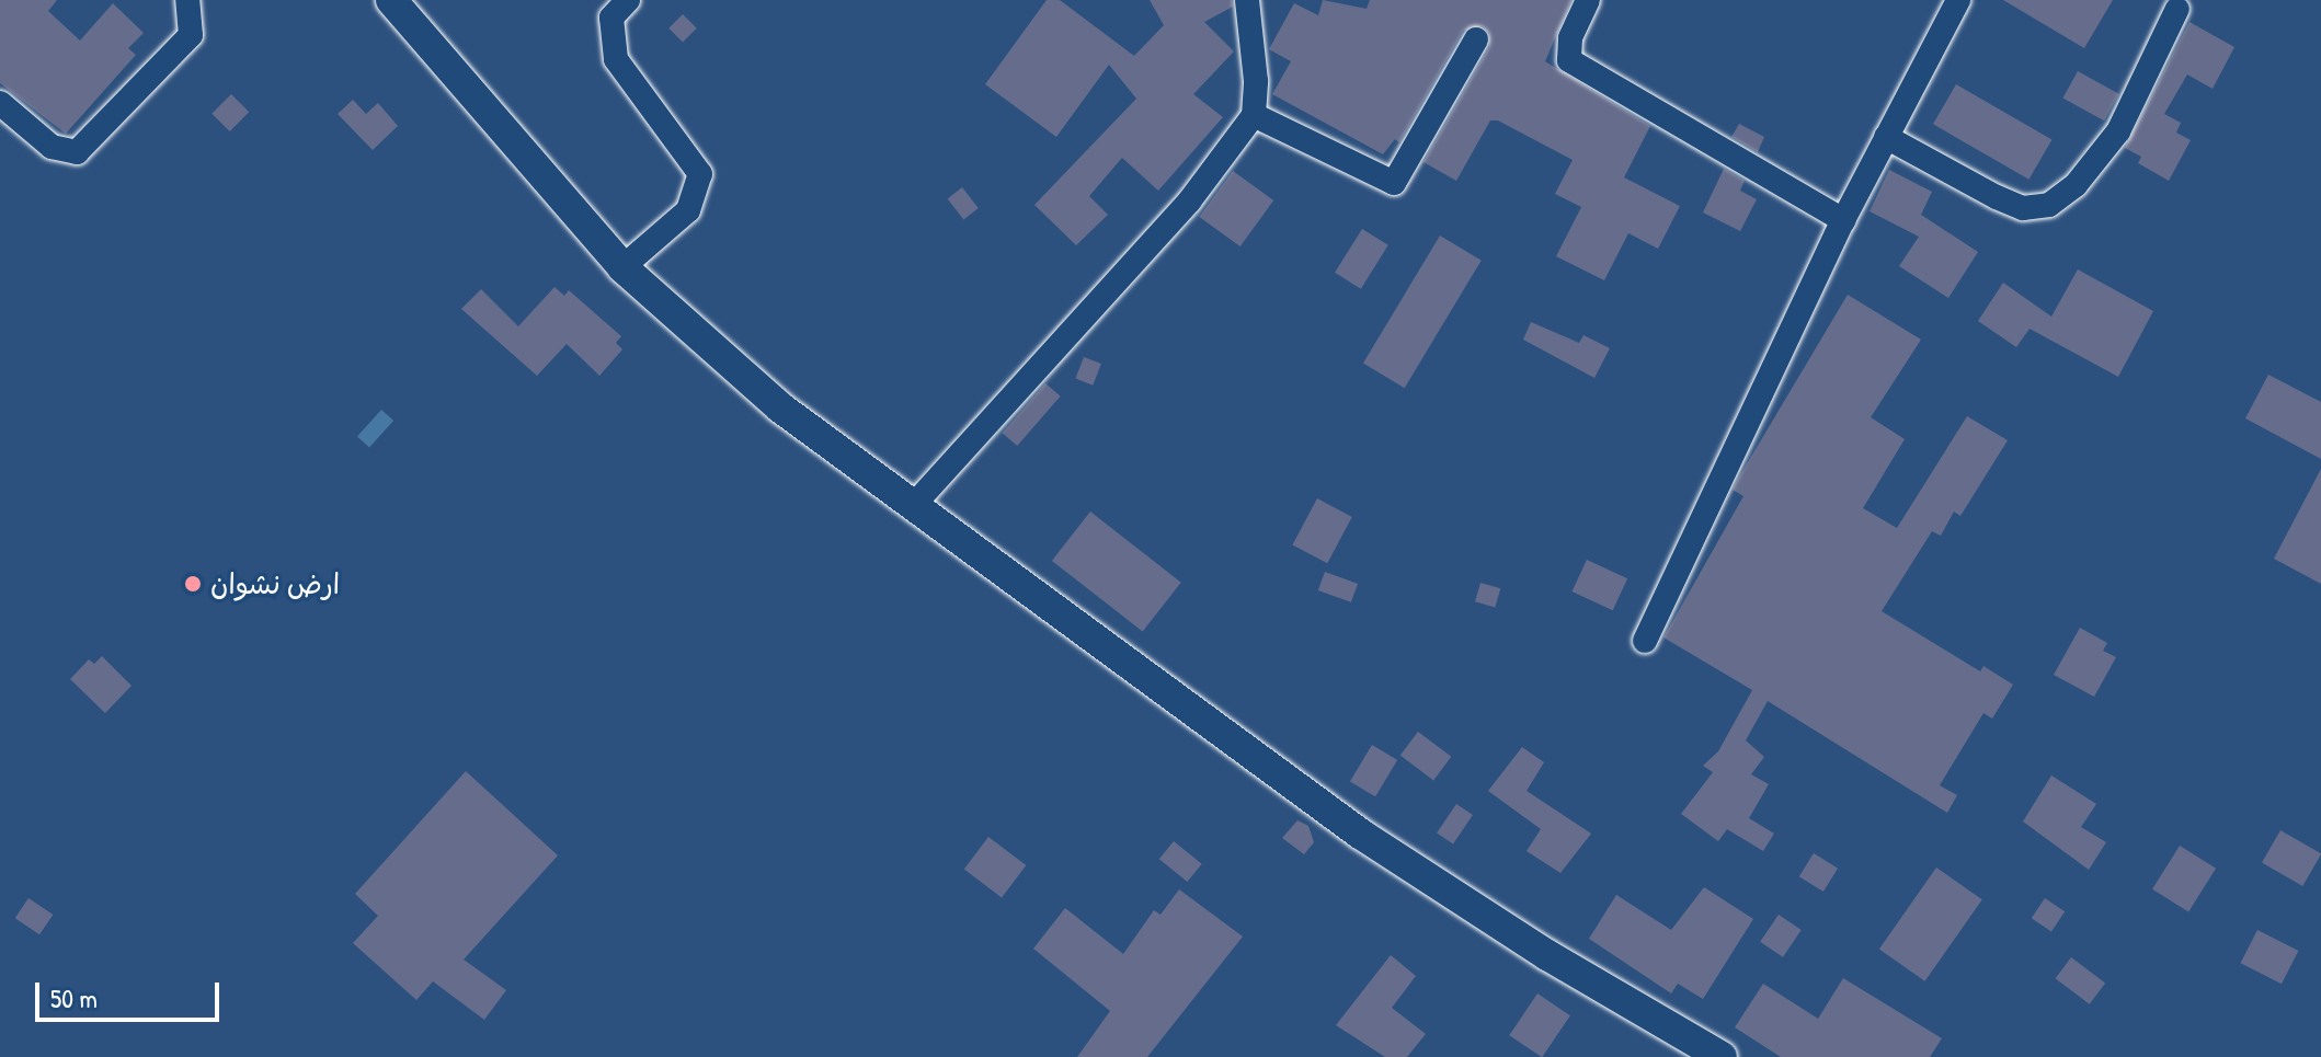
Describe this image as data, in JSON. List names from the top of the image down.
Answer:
{
  "places": ["ارض نشوان"],
  "scale_bar": "50 m"
}
